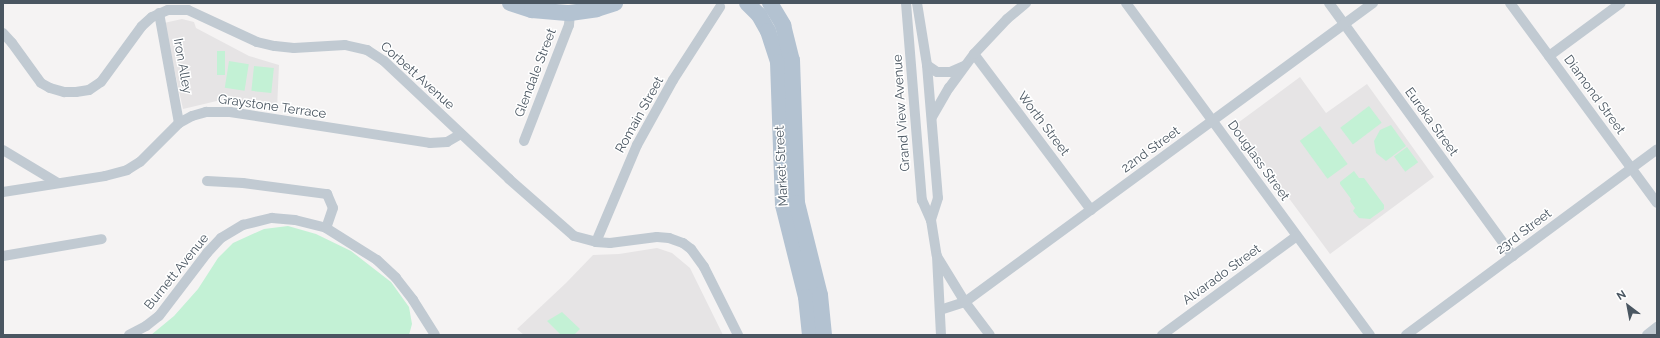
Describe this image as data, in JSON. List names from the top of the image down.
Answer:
{
  "streets": {
    "main road": ["Market Street"],
    "street": [
      "Iron Alley",
      "Glendale Street",
      "Corbett Avenue",
      "Diamond Street",
      "Graystone Terrace",
      "Grand View Avenue",
      "Romain Street",
      "Eureka Street",
      "Worth Street",
      "22nd Street",
      "Douglass Street",
      "23rd Street",
      "Burnett Avenue",
      "Alvarado Street"
    ]
  },
  "crossings": [
    ["Iron Alley", "Corbett Avenue"],
    ["Iron Alley", "Graystone Terrace"],
    ["Corbett Avenue", "Graystone Terrace"],
    ["Corbett Avenue", "Romain Street"],
    ["Diamond Street", "23rd Street"],
    ["Grand View Avenue", "22nd Street"],
    ["Eureka Street", "22nd Street"],
    ["Eureka Street", "23rd Street"],
    ["Worth Street", "22nd Street"],
    ["22nd Street", "Douglass Street"],
    ["Douglass Street", "Alvarado Street"]
  ],
  "north": "top left"
}
